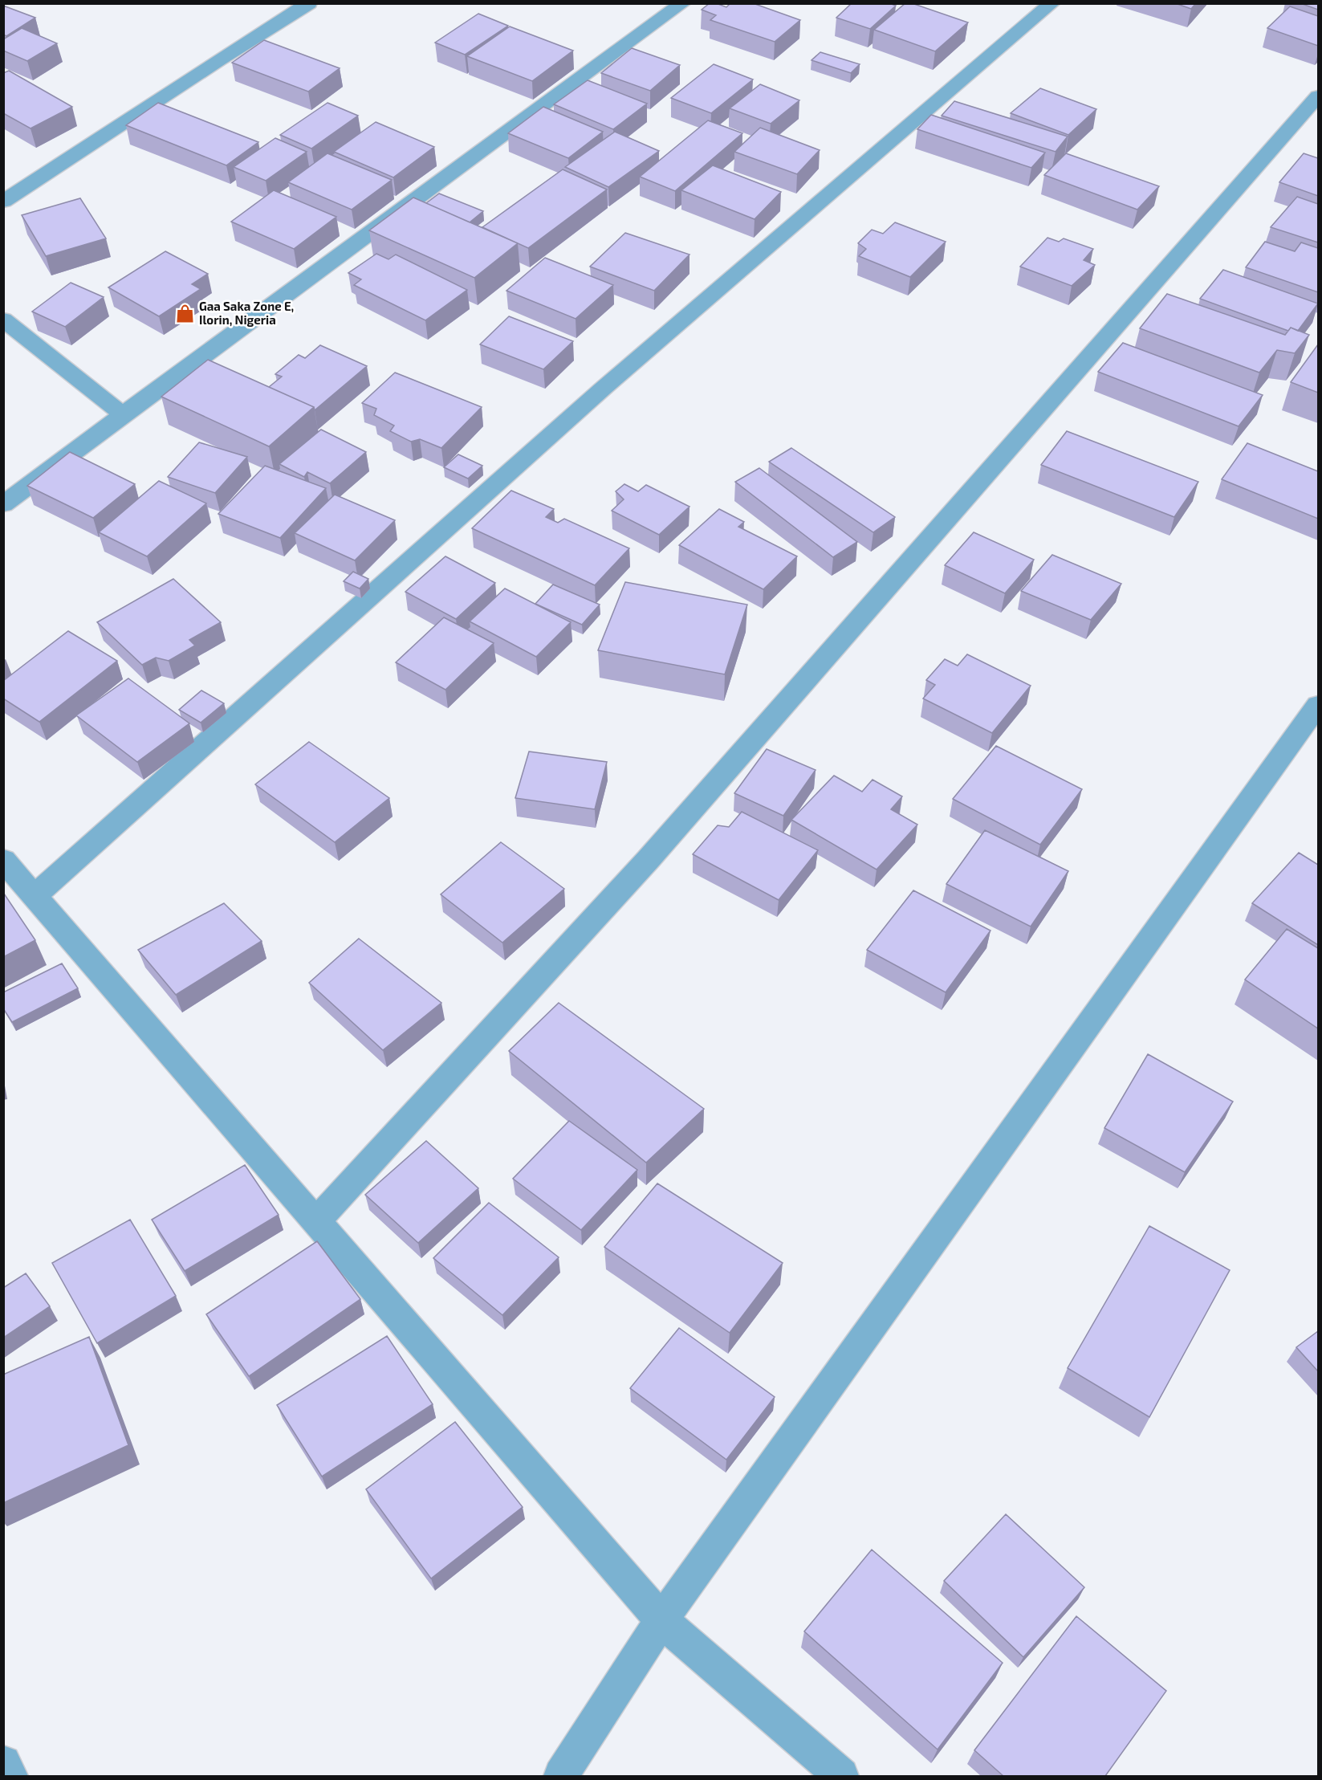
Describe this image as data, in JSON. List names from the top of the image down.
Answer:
{
  "places": {
    "shop": ["Gaa Saka Zone E, Ilorin, Nigeria"]
  }
}
